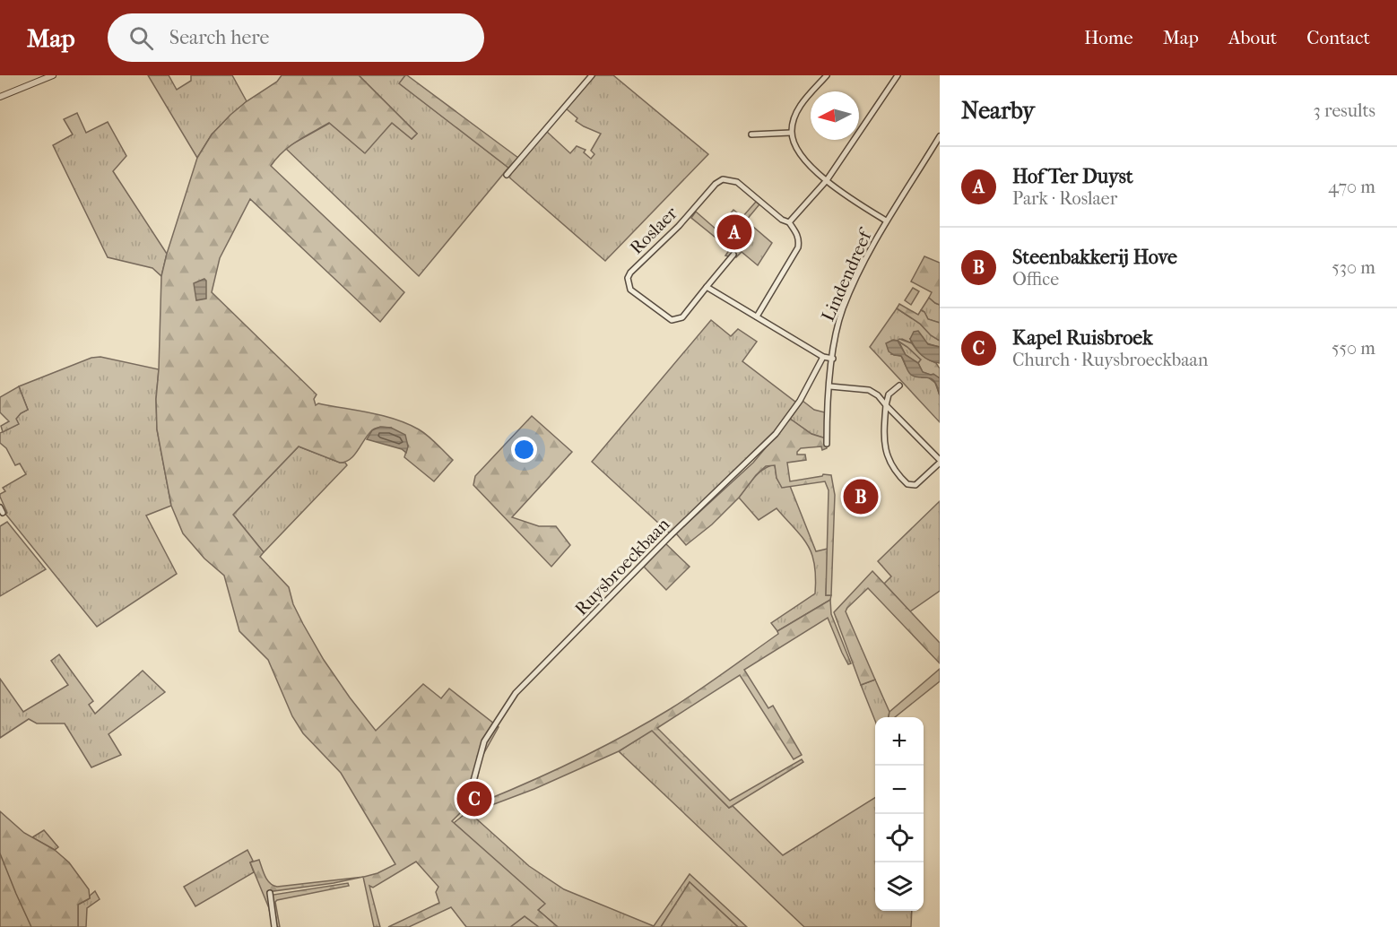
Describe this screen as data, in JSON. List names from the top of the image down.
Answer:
{
  "streets": {
    "street": ["Roslaer", "Lindendreef", "Ruysbroeckbaan"]
  },
  "north": "left",
  "page": {
    "header": "Map",
    "search": "Search here",
    "nav": [
      "Home",
      "Map",
      "About",
      "Contact"
    ],
    "heading": ["Nearby", "3 results"],
    "list": [
      {
        "mark": "A",
        "name": "Hof Ter Duyst",
        "note": "Park · Roslaer",
        "value": "470 m"
      },
      {
        "mark": "B",
        "name": "Steenbakkerij Hove",
        "note": "Office",
        "value": "530 m"
      },
      {
        "mark": "C",
        "name": "Kapel Ruisbroek",
        "note": "Church · Ruysbroeckbaan",
        "value": "550 m"
      }
    ],
    "pins": ["A", "B", "C"],
    "map_buttons": ["+", "−"]
  }
}
